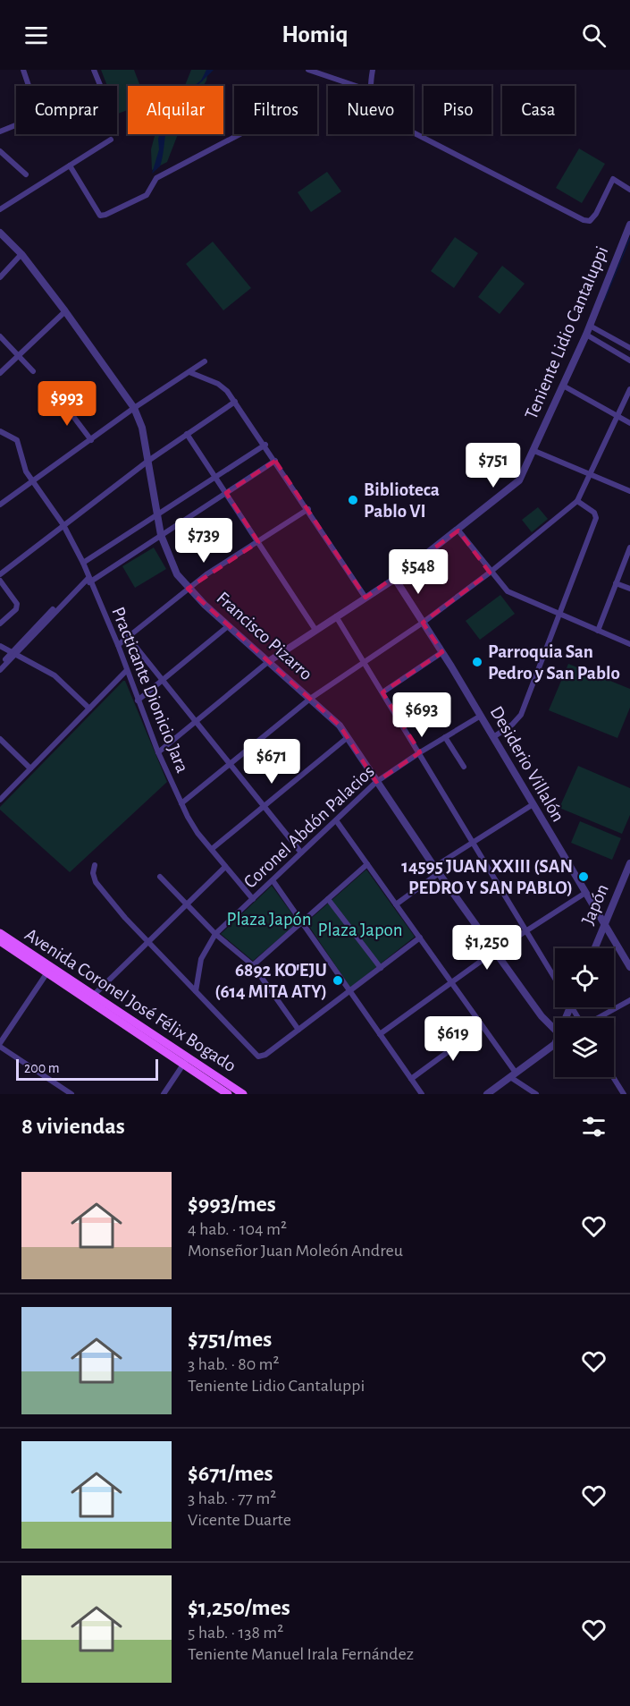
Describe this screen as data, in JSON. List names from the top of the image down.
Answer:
{
  "streets": {
    "main road": ["Avenida Coronel José Félix Bogado"],
    "street": [
      "Teniente Lidio Cantaluppi",
      "Francisco Pizarro",
      "Practicante Dionicio Jara",
      "Desiderio Villalón",
      "Coronel Abdón Palacios",
      "Japón"
    ]
  },
  "crossings": [
    ["Teniente Lidio Cantaluppi", "Francisco Pizarro"],
    ["Teniente Lidio Cantaluppi", "Practicante Dionicio Jara"],
    ["Teniente Lidio Cantaluppi", "Desiderio Villalón"],
    ["Francisco Pizarro", "Coronel Abdón Palacios"],
    ["Practicante Dionicio Jara", "Coronel Abdón Palacios"],
    ["Desiderio Villalón", "Coronel Abdón Palacios"],
    ["Desiderio Villalón", "Japón"]
  ],
  "parks": ["Plaza Japón", "Plaza Japon"],
  "places": [
    "Biblioteca Pablo VI",
    "Parroquia San Pedro y San Pablo",
    "14595 JUAN XXIII (SAN PEDRO Y SAN PABLO)",
    "6892 KO'EJU (614 MITA ATY)"
  ],
  "scale_bar": "200 m",
  "page": {
    "header": "Homiq",
    "chip": [
      "Comprar",
      "Alquilar",
      "Filtros",
      "Nuevo",
      "Piso",
      "Casa"
    ],
    "price": [
      "$993",
      "$751",
      "$739",
      "$548",
      "$693",
      "$671",
      "$1,250",
      "$619"
    ],
    "scale": "200 m",
    "heading": "8 viviendas",
    "list": [
      {
        "name": "$993/mes",
        "note": "4 hab. · 104 m² · Monseñor Juan Moleón Andreu"
      },
      {
        "name": "$751/mes",
        "note": "3 hab. · 80 m² · Teniente Lidio Cantaluppi"
      },
      {
        "name": "$671/mes",
        "note": "3 hab. · 77 m² · Vicente Duarte"
      },
      {
        "name": "$1,250/mes",
        "note": "5 hab. · 138 m² · Teniente Manuel Irala Fernández"
      }
    ]
  }
}
